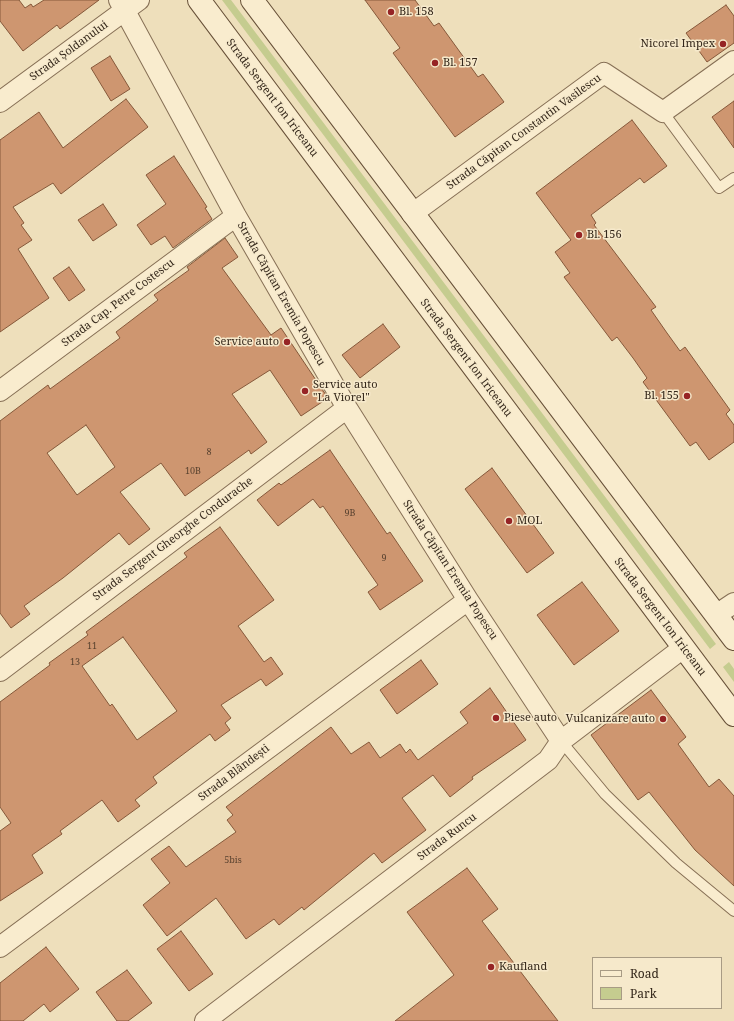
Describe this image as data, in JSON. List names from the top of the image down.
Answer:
{
  "streets": {
    "main road": ["Strada Sergent Ion Iriceanu"],
    "street": [
      "Strada Șoldanului",
      "Strada Căpitan Constantin Vasilescu",
      "Strada Căpitan Eremia Popescu",
      "Strada Cap. Petre Costescu",
      "Strada Sergent Gheorghe Condurache",
      "Strada Blândești",
      "Strada Runcu"
    ]
  },
  "crossings": [
    ["Strada Șoldanului", "Strada Căpitan Eremia Popescu"],
    ["Strada Sergent Ion Iriceanu", "Strada Runcu"],
    ["Strada Căpitan Eremia Popescu", "Strada Cap. Petre Costescu"],
    ["Strada Căpitan Eremia Popescu", "Strada Sergent Gheorghe Condurache"],
    ["Strada Căpitan Eremia Popescu", "Strada Blândești"],
    ["Strada Căpitan Eremia Popescu", "Strada Runcu"]
  ],
  "places": [
    "Bl. 158",
    "Nicorel Impex",
    "Bl. 157",
    "Bl. 156",
    "Service auto",
    "Service auto \"La Viorel\"",
    "Bl. 155",
    "MOL",
    "Piese auto",
    "Vulcanizare auto",
    "Kaufland"
  ],
  "house_numbers": [
    "8",
    "10B",
    "9B",
    "9",
    "11",
    "13",
    "5bis"
  ],
  "legend": ["Road", "Park"]
}
